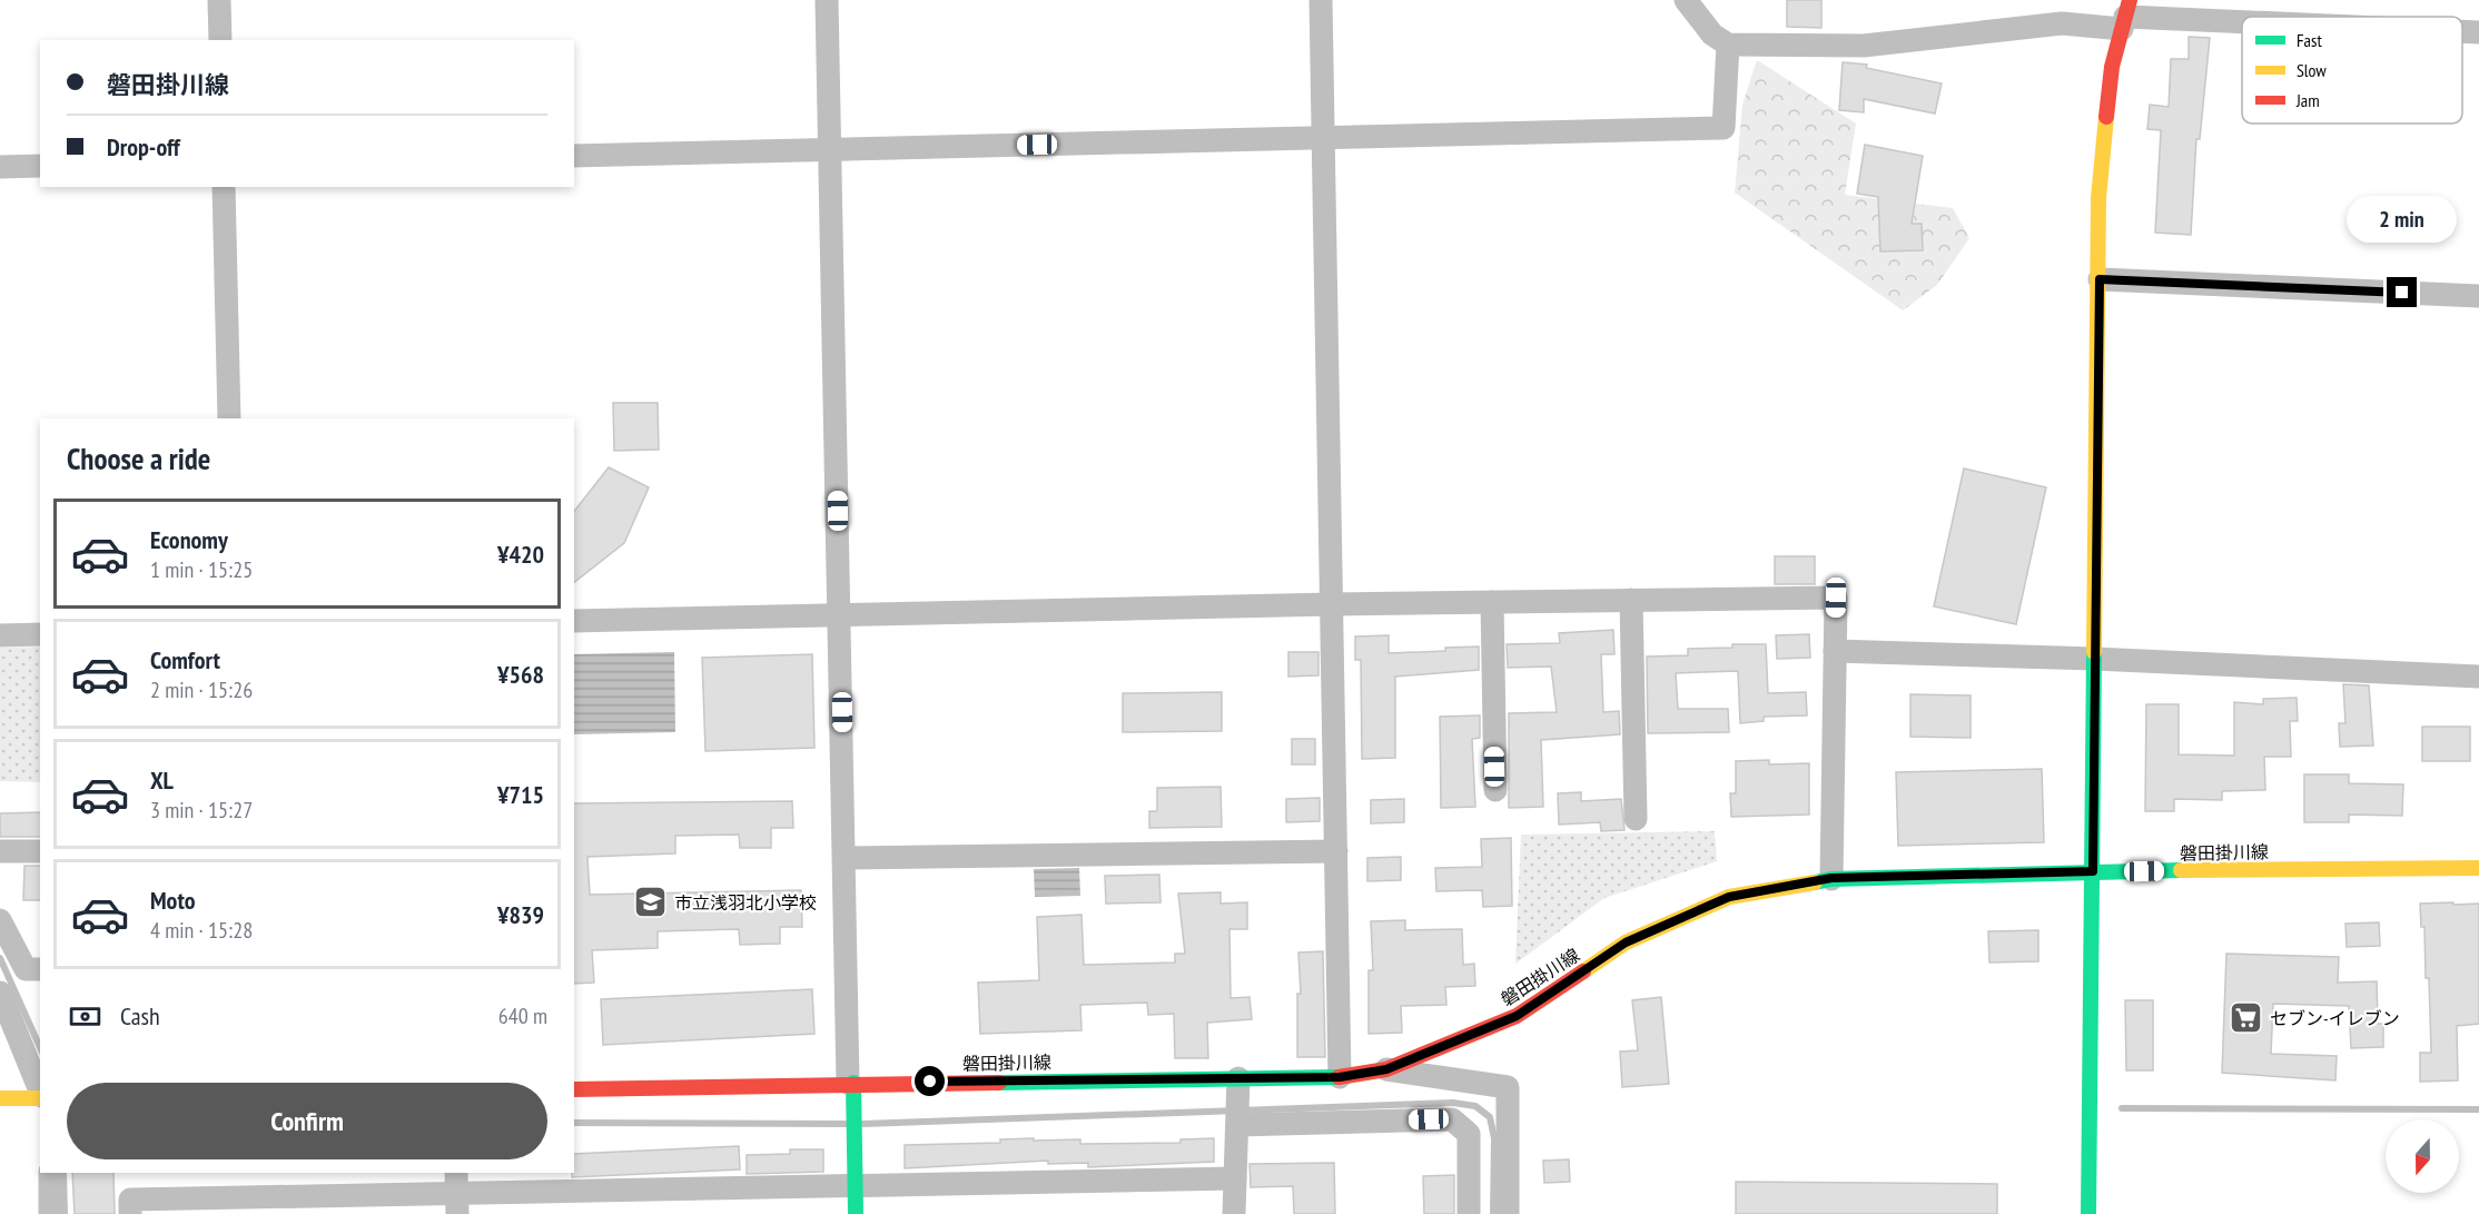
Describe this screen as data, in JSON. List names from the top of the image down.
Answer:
{
  "streets": {
    "main road": ["磐田掛川線"]
  },
  "places": {
    "school or university": ["市立浅羽北小学校"],
    "supermarket": ["セブン-イレブン"]
  },
  "legend": ["Fast", "Slow", "Jam"],
  "north": "bottom",
  "page": {
    "banner": ["磐田掛川線", "Drop-off"],
    "bubble": "2 min",
    "heading": "Choose a ride",
    "list": [
      {
        "name": "Economy",
        "note": "1 min · 15:25",
        "value": "¥420"
      },
      {
        "name": "Comfort",
        "note": "2 min · 15:26",
        "value": "¥568"
      },
      {
        "name": "XL",
        "note": "3 min · 15:27",
        "value": "¥715"
      },
      {
        "name": "Moto",
        "note": "4 min · 15:28",
        "value": "¥839"
      }
    ],
    "pay": ["Cash", "640 m"],
    "buttons": "Confirm"
  }
}
